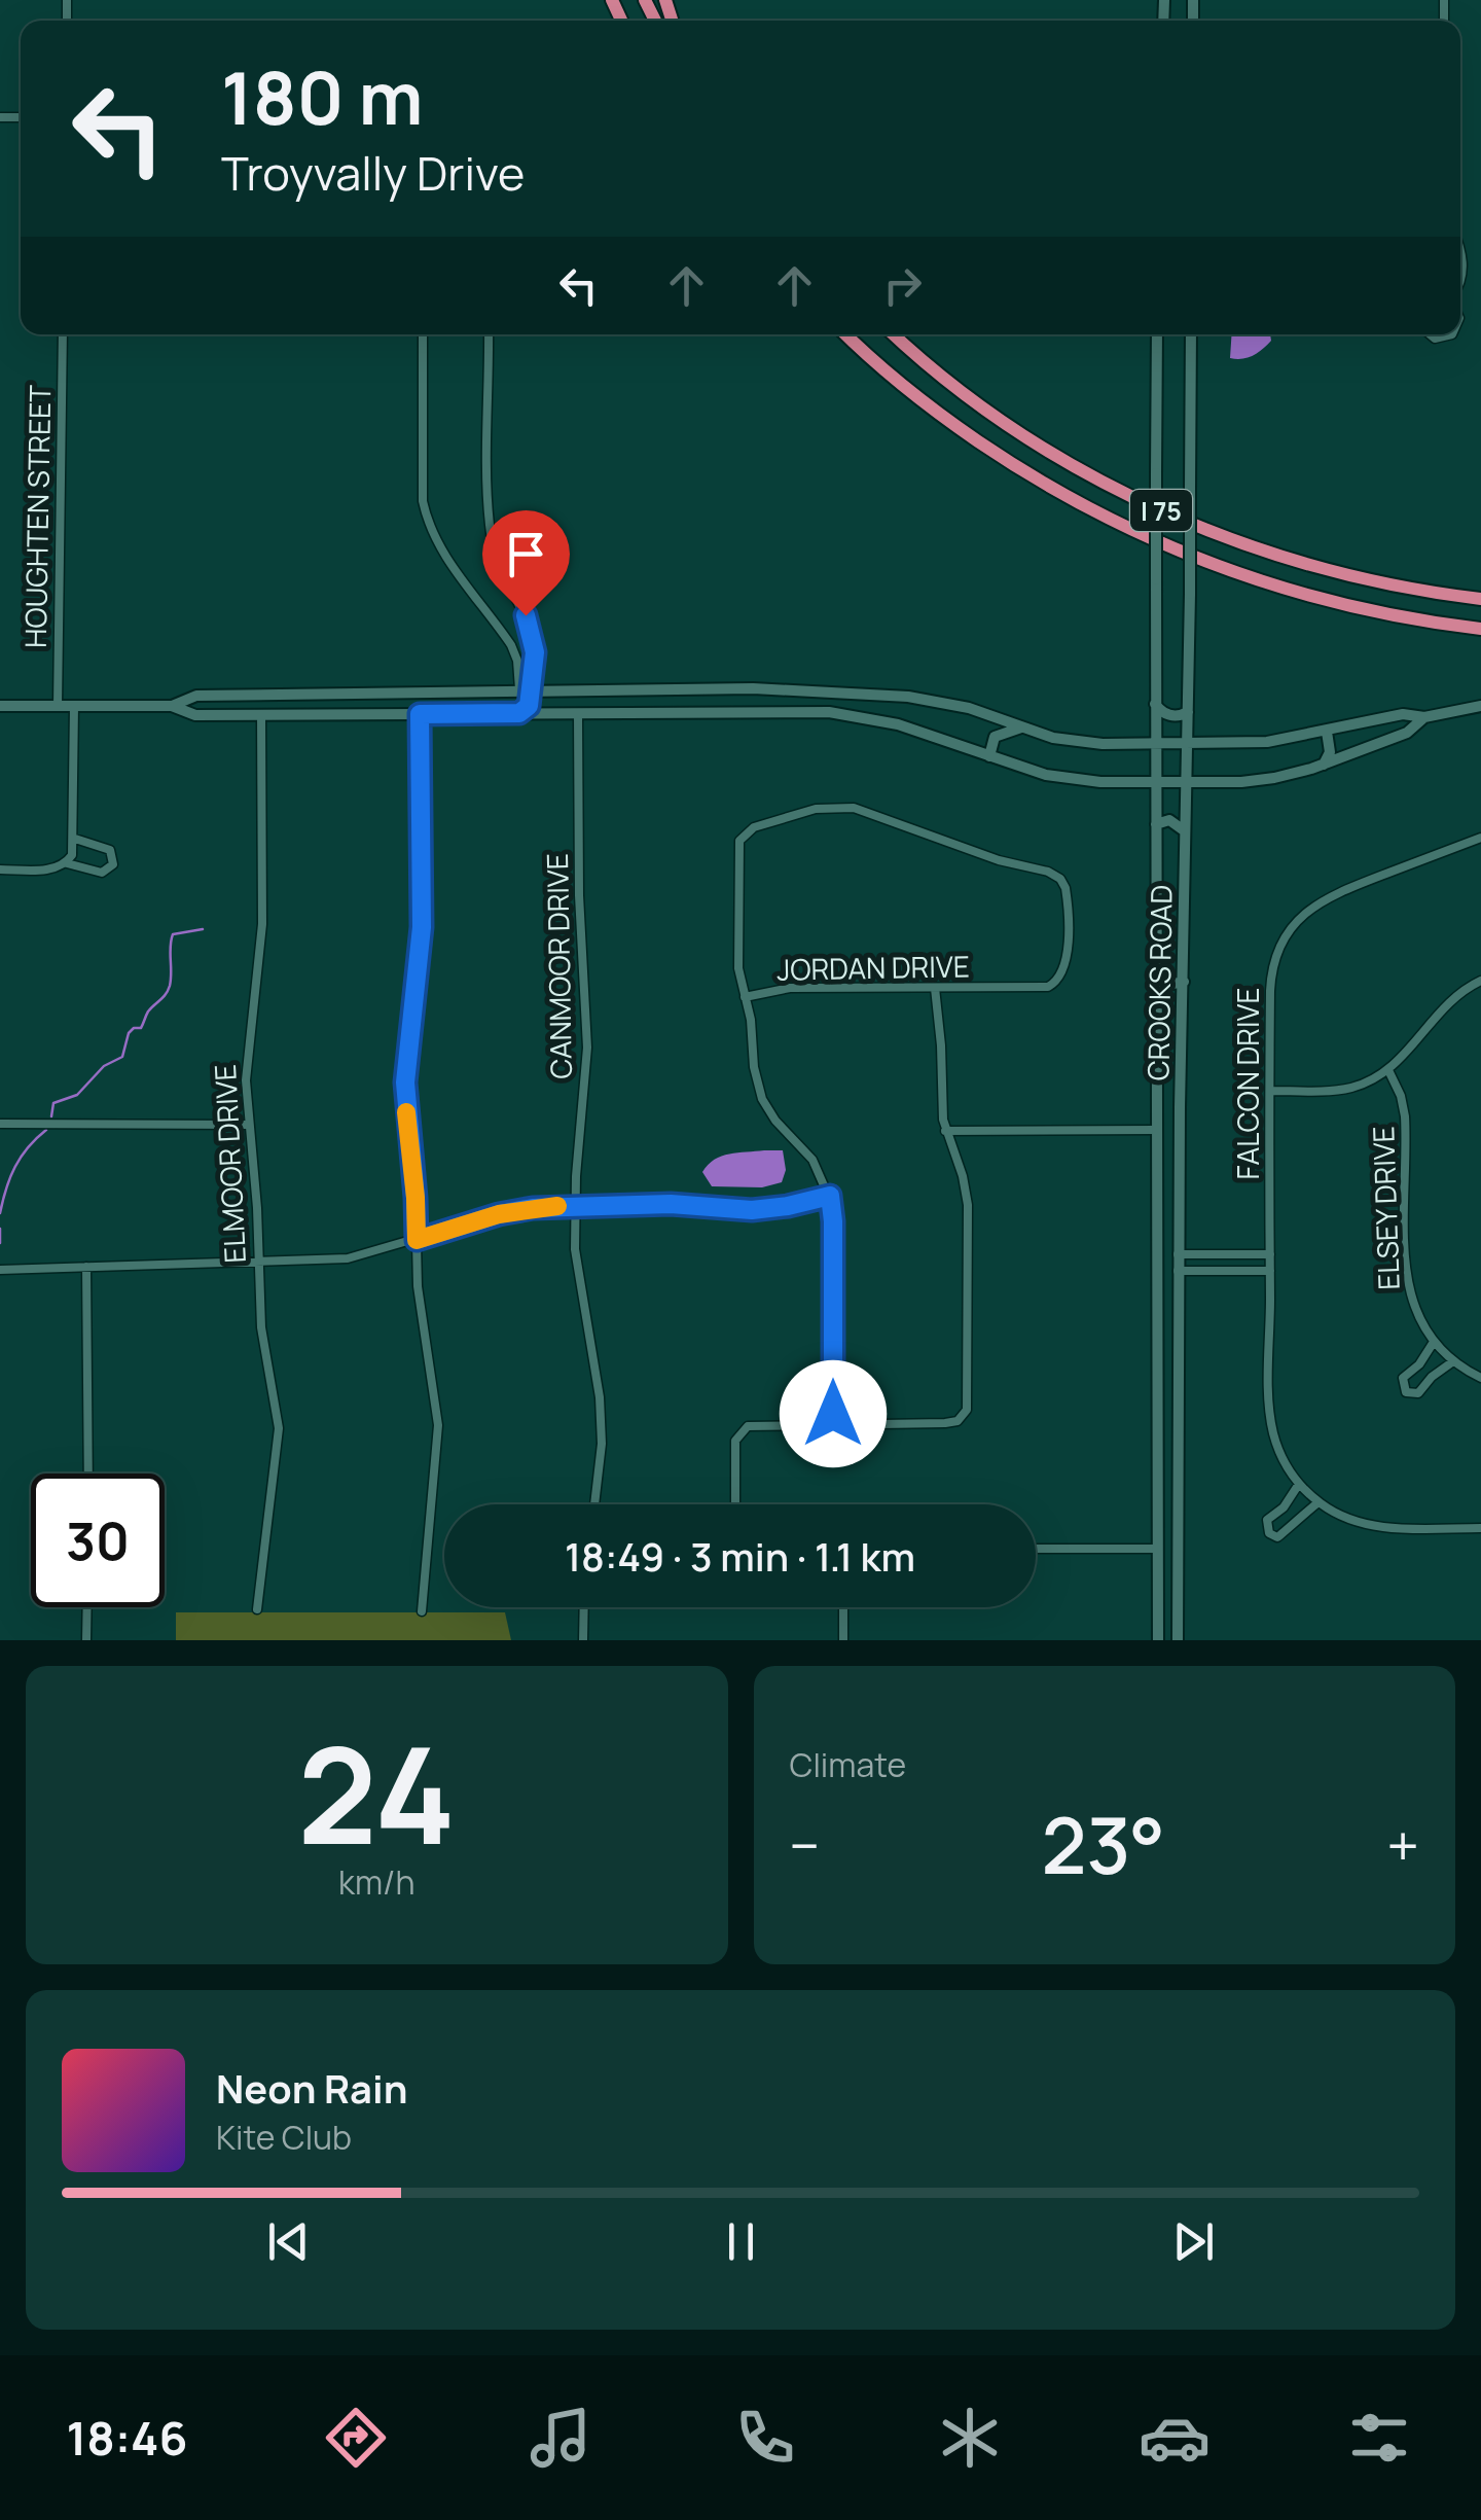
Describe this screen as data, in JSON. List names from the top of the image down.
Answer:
{
  "streets": {
    "highway": ["I 75"],
    "main road": ["CROOKS ROAD"],
    "street": [
      "HOUGHTEN STREET",
      "CANMOOR DRIVE",
      "JORDAN DRIVE",
      "FALCON DRIVE",
      "ELMOOR DRIVE",
      "ELSEY DRIVE"
    ]
  },
  "page": {
    "turn": ["180 m", "Troyvally Drive"],
    "limit": "30",
    "trip": "18:49 · 3 min · 1.1 km",
    "tile": [
      ["24", "km/h"],
      "Climate"
    ],
    "heat": ["−", "23°", "+"],
    "song": ["Neon Rain", "Kite Club"],
    "tabs": "18:46"
  }
}
